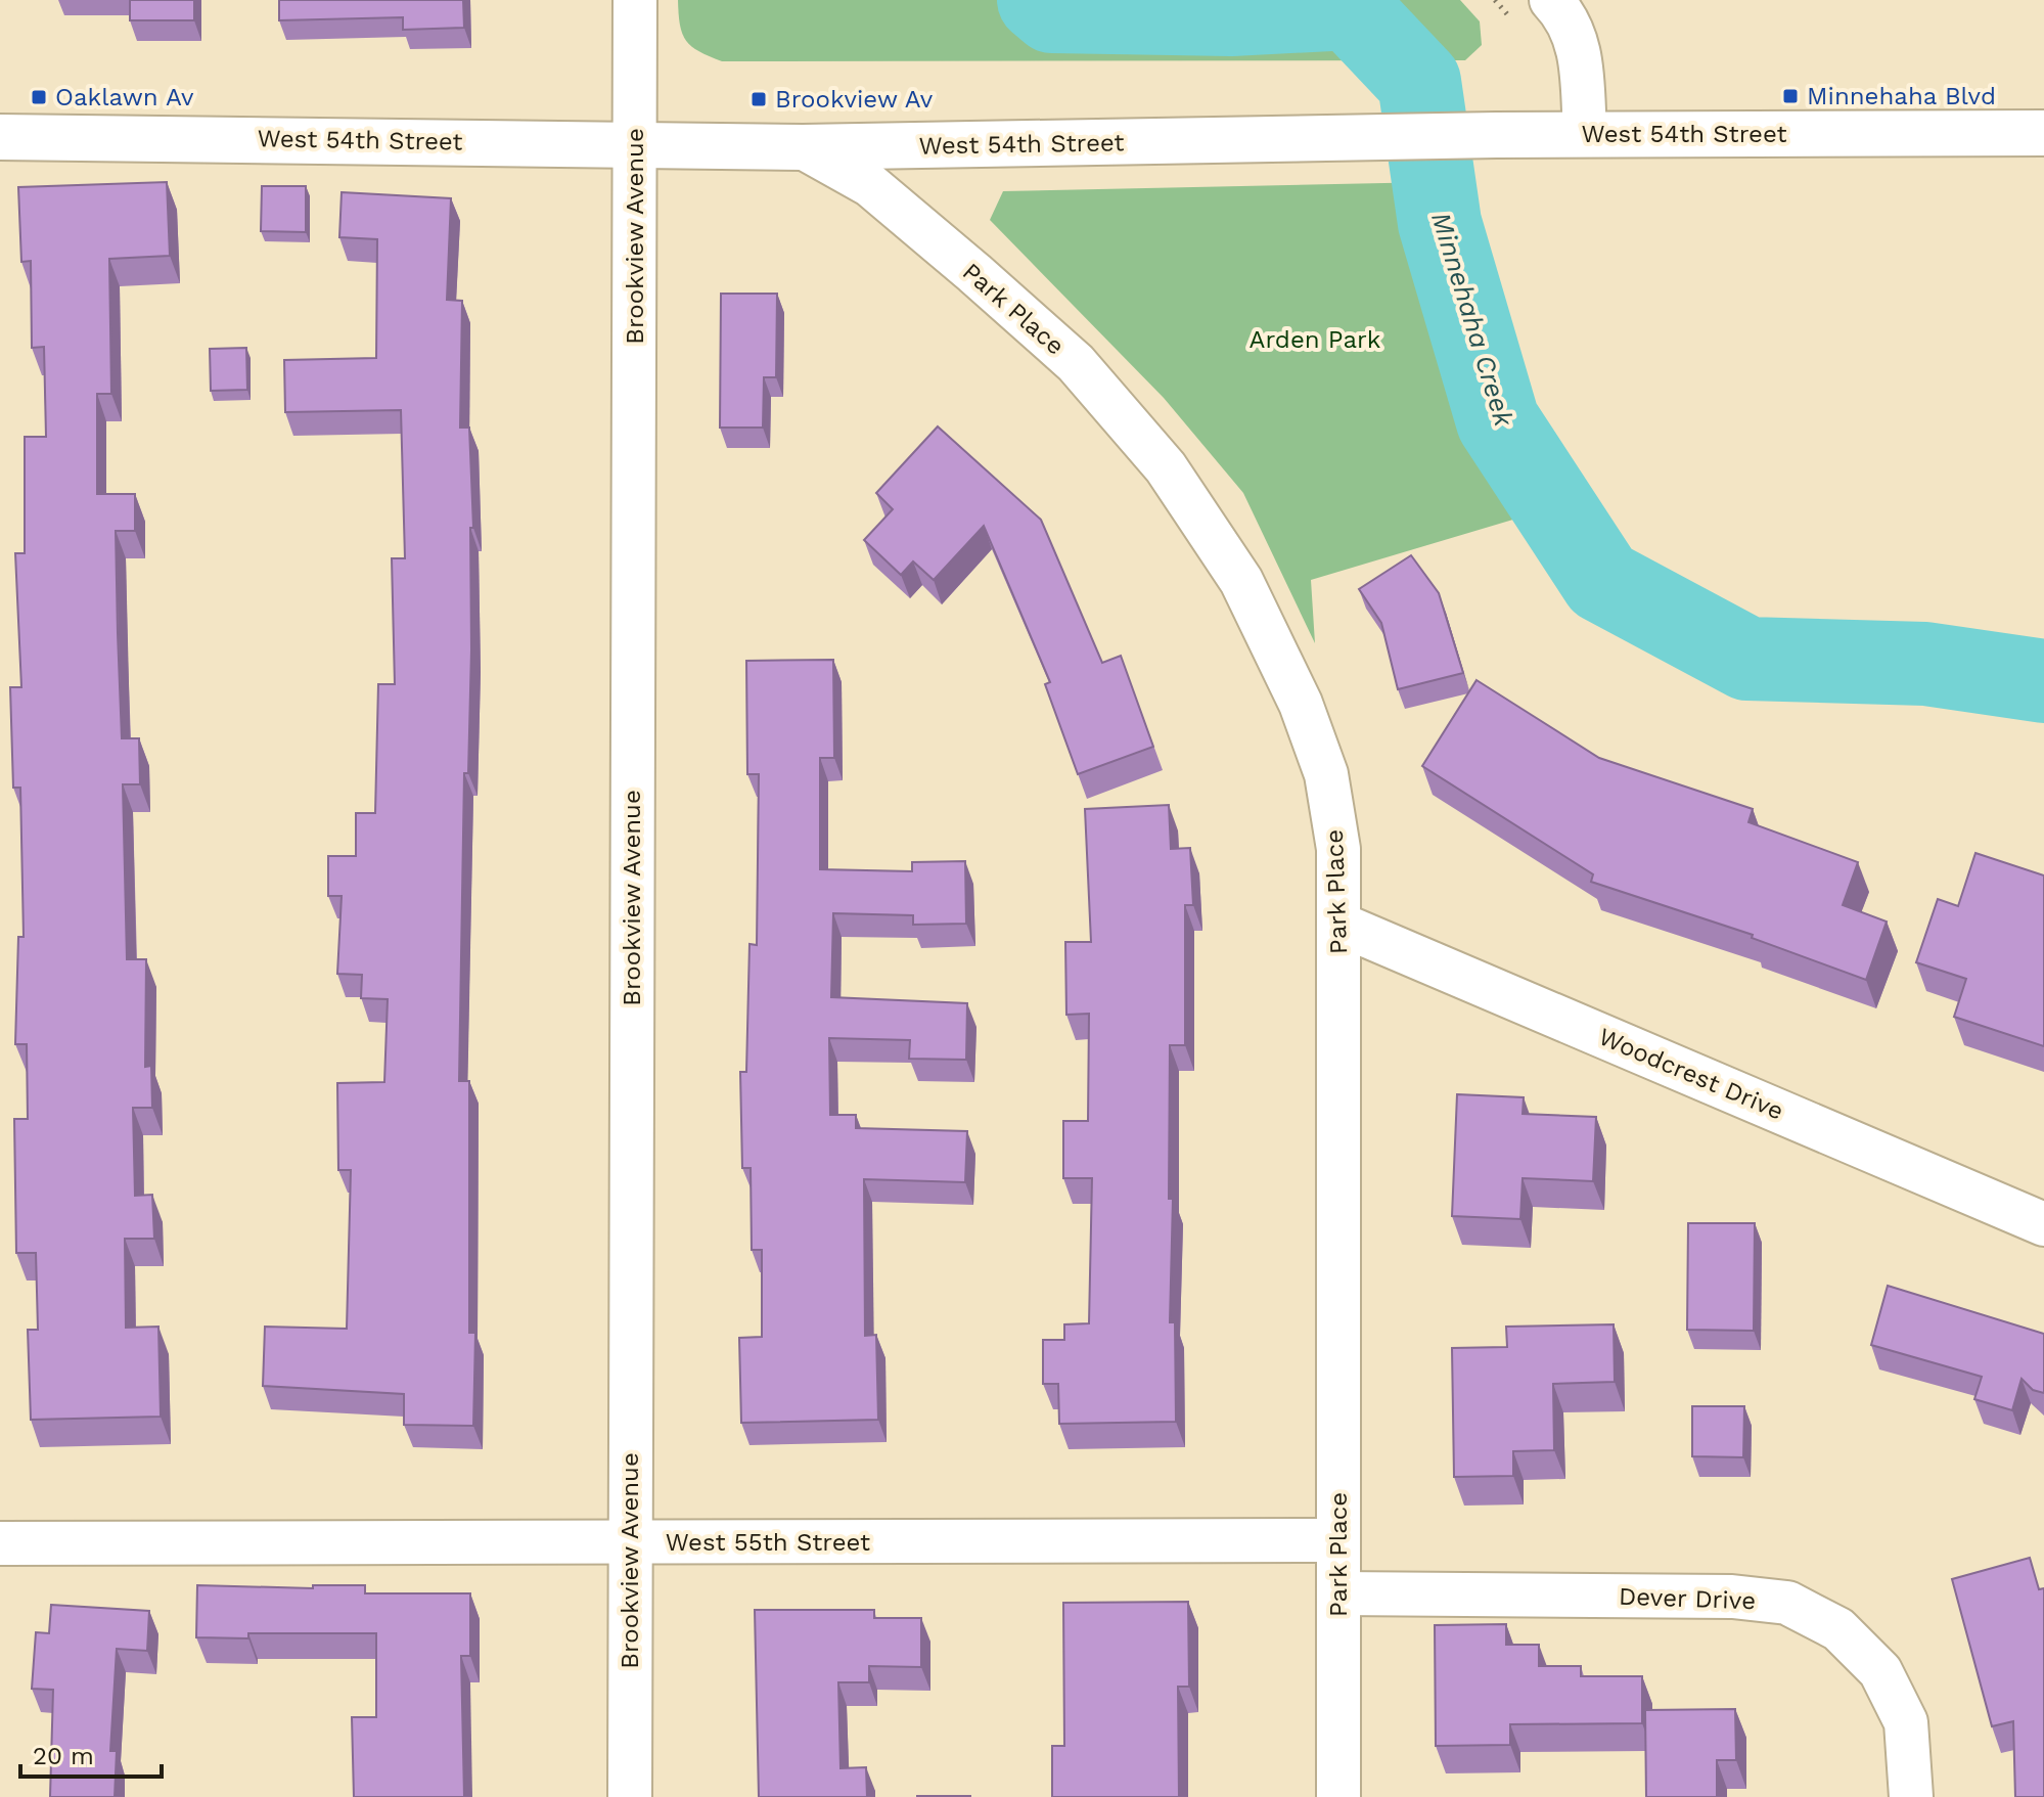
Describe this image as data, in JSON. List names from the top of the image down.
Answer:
{
  "streets": {
    "street": [
      "West 54th Street",
      "Brookview Avenue",
      "Park Place",
      "Woodcrest Drive",
      "West 55th Street",
      "Dever Drive"
    ]
  },
  "crossings": [
    ["West 54th Street", "Brookview Avenue"],
    ["West 54th Street", "Park Place"],
    ["Brookview Avenue", "West 55th Street"],
    ["Park Place", "Woodcrest Drive"],
    ["Park Place", "West 55th Street"],
    ["Park Place", "Dever Drive"]
  ],
  "water": ["Minnehaha Creek"],
  "parks": ["Arden Park"],
  "places": {
    "transit": ["Minnehaha Blvd", "Oaklawn Av", "Brookview Av"]
  },
  "scale_bar": "20 m"
}
